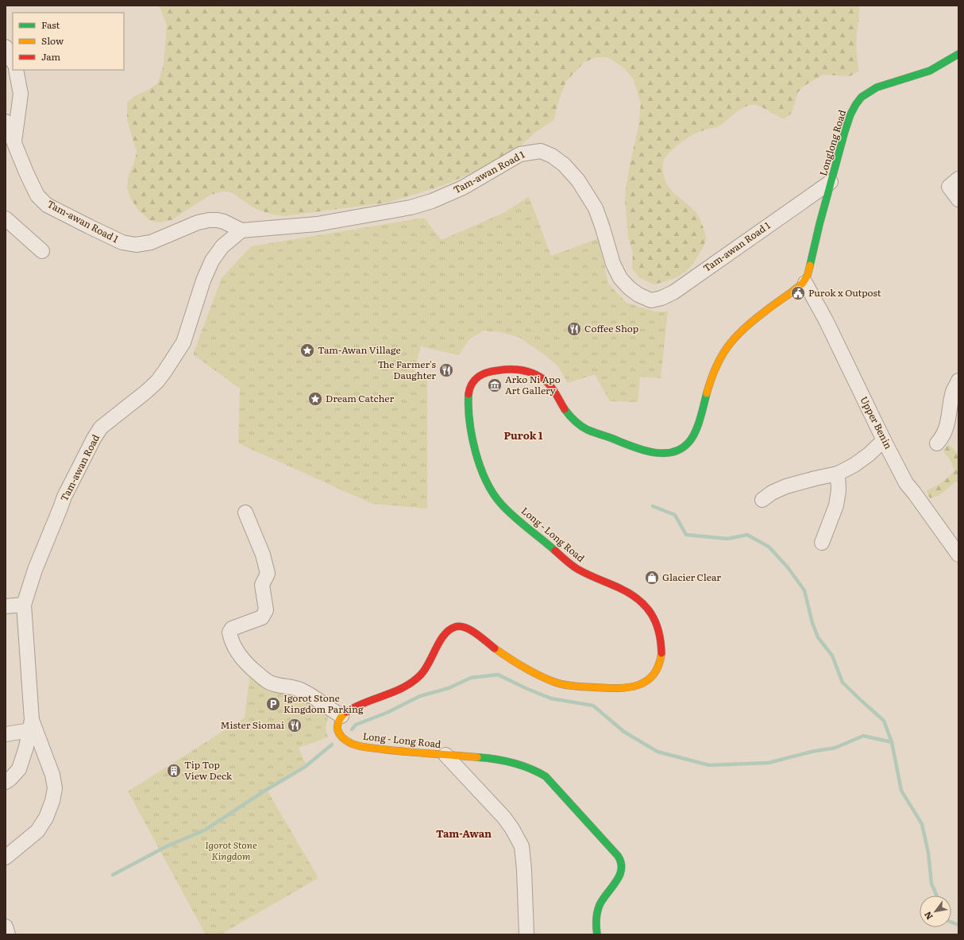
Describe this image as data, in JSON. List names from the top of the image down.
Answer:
{
  "streets": {
    "main road": ["Longlong Road", "Long - Long Road"],
    "street": ["Tam-awan Road 1", "Upper Benin", "Tam-awan Road"]
  },
  "crossings": [
    ["Longlong Road", "Tam-awan Road 1"],
    ["Longlong Road", "Upper Benin"],
    ["Longlong Road", "Long - Long Road"],
    ["Tam-awan Road 1", "Tam-awan Road"],
    ["Upper Benin", "Long - Long Road"]
  ],
  "districts": ["Purok 1", "Tam-Awan"],
  "parks": ["Igorot Stone Kingdom"],
  "places": {
    "public building": ["Purok x Outpost"],
    "restaurant": ["Coffee Shop", "The Farmer's Daughter", "Mister Siomai"],
    "place": ["Tam-Awan Village", "Dream Catcher"],
    "museum": ["Arko Ni Apo Art Gallery"],
    "shop": ["Glacier Clear"],
    "parking": ["Igorot Stone Kingdom Parking"],
    "building": ["Tip Top View Deck"]
  },
  "legend": ["Fast", "Slow", "Jam"],
  "north": "bottom left"
}
